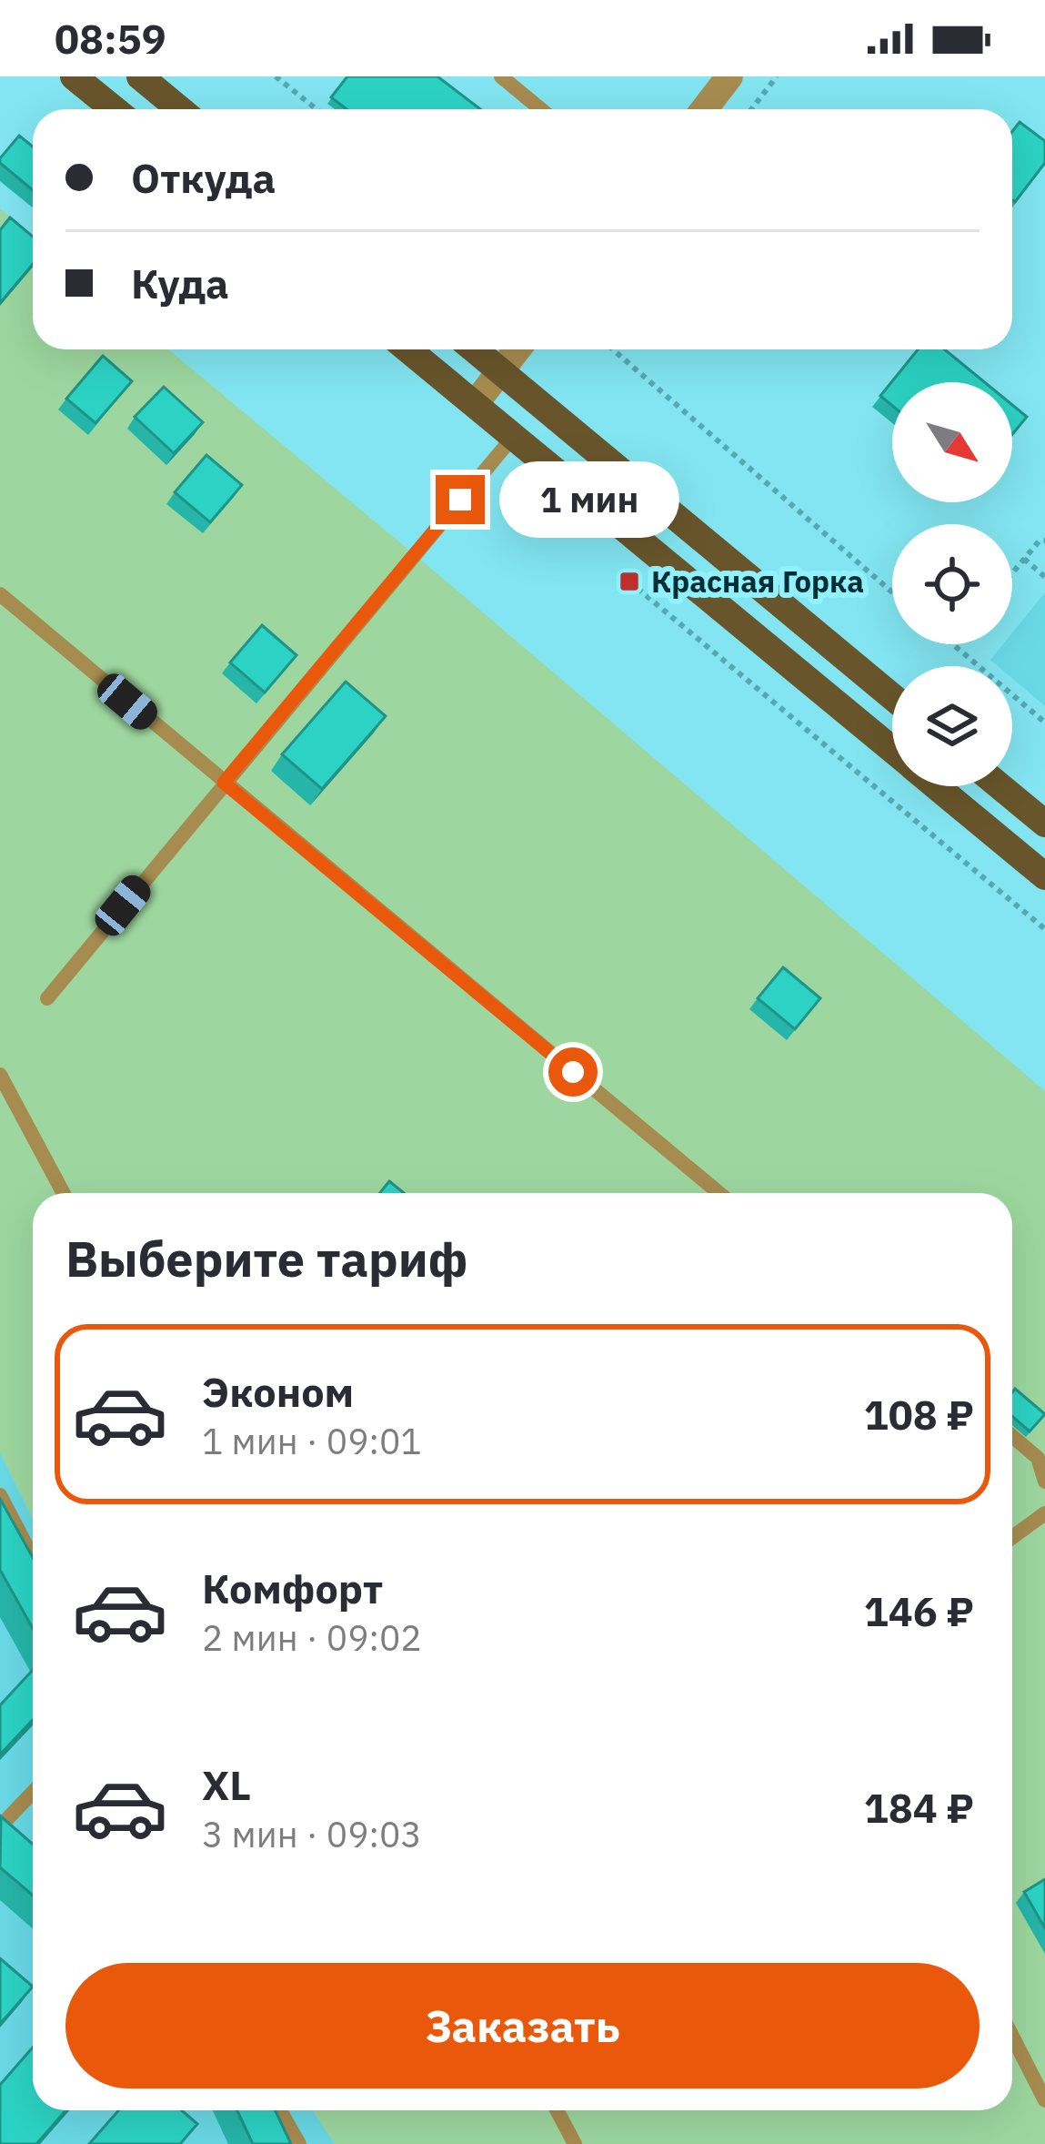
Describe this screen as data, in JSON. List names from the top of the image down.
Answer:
{
  "places": {
    "transit": ["Красная Горка"]
  },
  "north": "bottom right",
  "page": {
    "status": "08:59",
    "banner": ["Откуда", "Куда"],
    "bubble": "1 мин",
    "heading": "Выберите тариф",
    "list": [
      {
        "name": "Эконом",
        "note": "1 мин · 09:01",
        "value": "108 ₽"
      },
      {
        "name": "Комфорт",
        "note": "2 мин · 09:02",
        "value": "146 ₽"
      },
      {
        "name": "XL",
        "note": "3 мин · 09:03",
        "value": "184 ₽"
      }
    ],
    "buttons": "Заказать"
  }
}
